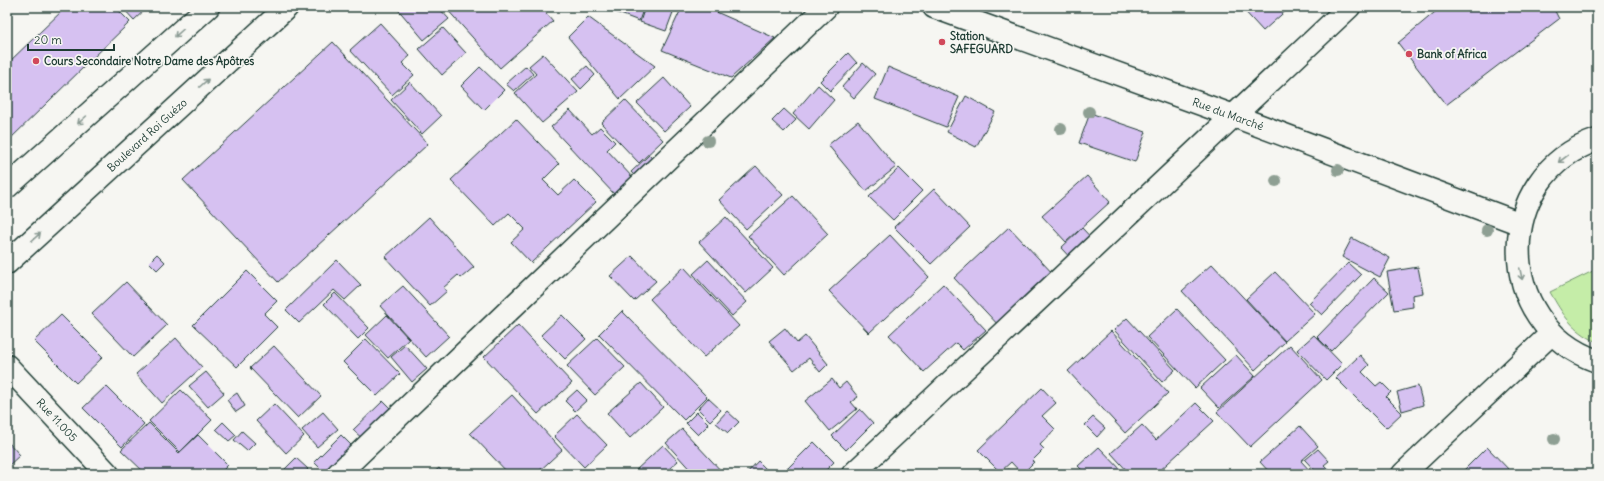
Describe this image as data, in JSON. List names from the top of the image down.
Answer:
{
  "streets": {
    "street": ["Rue du Marché", "Boulevard Roi Guézo", "Rue 11.005"]
  },
  "places": ["Station SAFEGUARD", "Bank of Africa", "Cours Secondaire Notre Dame des Apôtres"],
  "scale_bar": "20 m"
}
